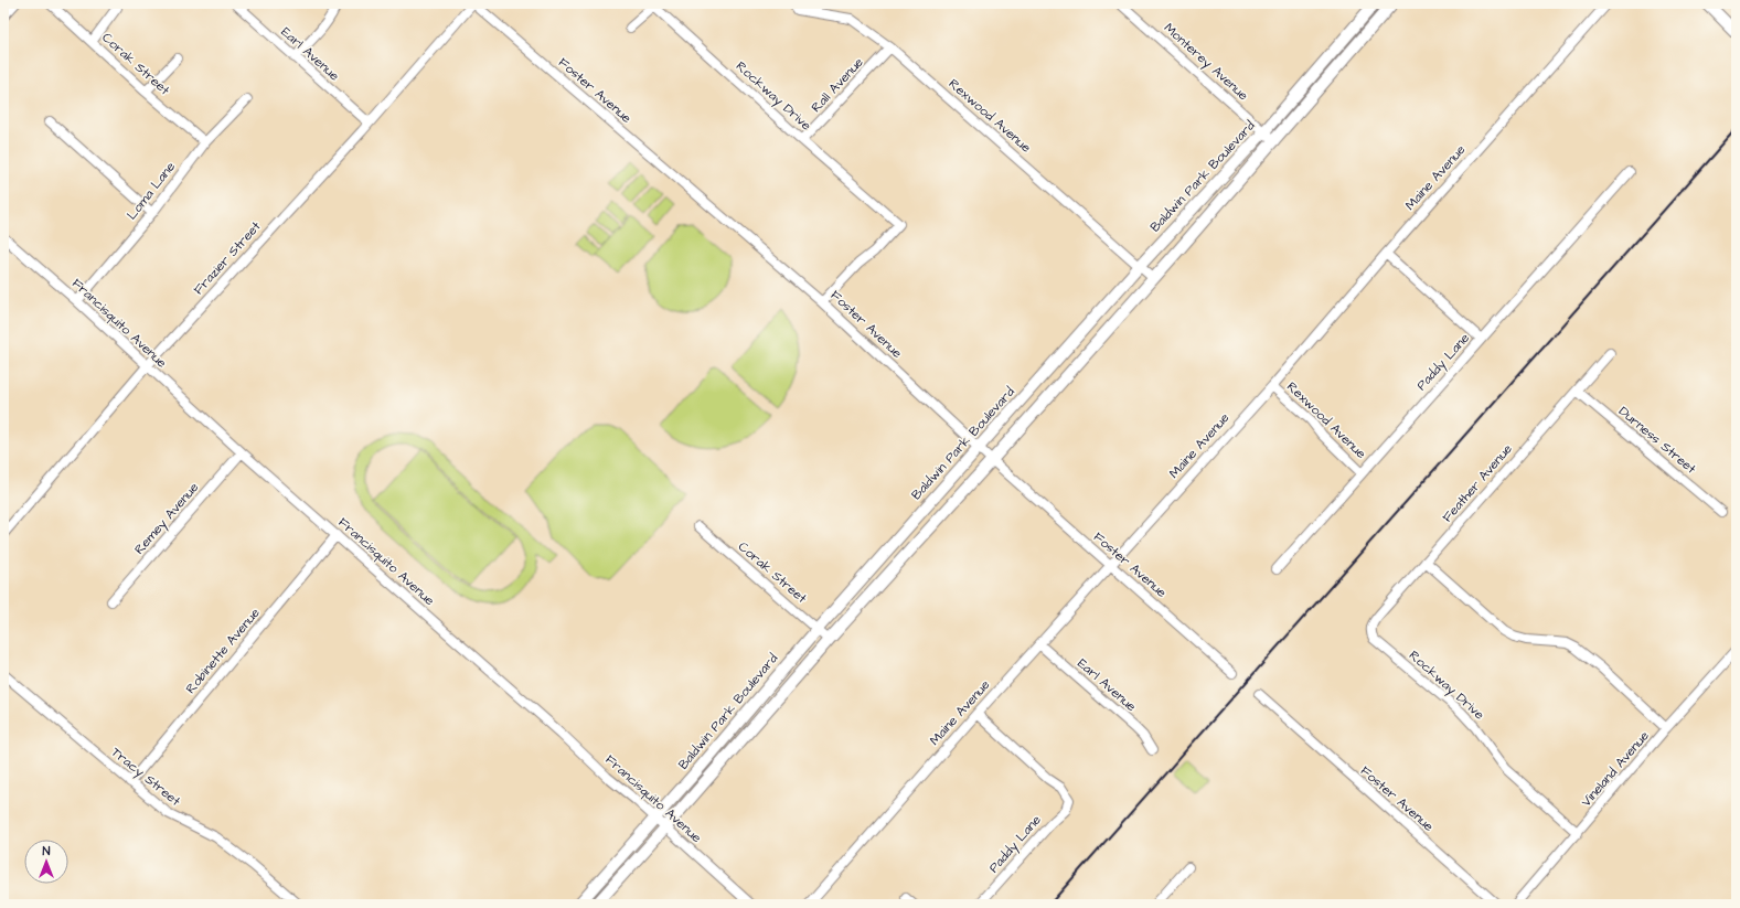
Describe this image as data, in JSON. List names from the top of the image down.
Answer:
{
  "streets": {
    "main road": ["Baldwin Park Boulevard"],
    "street": [
      "Earl Avenue",
      "Monterey Avenue",
      "Corak Street",
      "Rall Avenue",
      "Foster Avenue",
      "Rockway Drive",
      "Rexwood Avenue",
      "Maine Avenue",
      "Loma Lane",
      "Frazier Street",
      "Francisquito Avenue",
      "Paddy Lane",
      "Durness Street",
      "Feather Avenue",
      "Remey Avenue",
      "Robinette Avenue",
      "Vineland Avenue",
      "Tracy Street"
    ]
  },
  "crossings": [
    ["Earl Avenue", "Maine Avenue"],
    ["Earl Avenue", "Frazier Street"],
    ["Monterey Avenue", "Baldwin Park Boulevard"],
    ["Corak Street", "Baldwin Park Boulevard"],
    ["Corak Street", "Loma Lane"],
    ["Rall Avenue", "Rockway Drive"],
    ["Rall Avenue", "Rexwood Avenue"],
    ["Foster Avenue", "Rockway Drive"],
    ["Foster Avenue", "Baldwin Park Boulevard"],
    ["Foster Avenue", "Maine Avenue"],
    ["Foster Avenue", "Frazier Street"],
    ["Rockway Drive", "Feather Avenue"],
    ["Rockway Drive", "Vineland Avenue"],
    ["Rexwood Avenue", "Baldwin Park Boulevard"],
    ["Rexwood Avenue", "Maine Avenue"],
    ["Rexwood Avenue", "Paddy Lane"],
    ["Baldwin Park Boulevard", "Francisquito Avenue"],
    ["Maine Avenue", "Paddy Lane"],
    ["Loma Lane", "Francisquito Avenue"],
    ["Frazier Street", "Francisquito Avenue"],
    ["Francisquito Avenue", "Remey Avenue"],
    ["Francisquito Avenue", "Robinette Avenue"],
    ["Durness Street", "Feather Avenue"],
    ["Robinette Avenue", "Tracy Street"]
  ],
  "north": "top"
}
